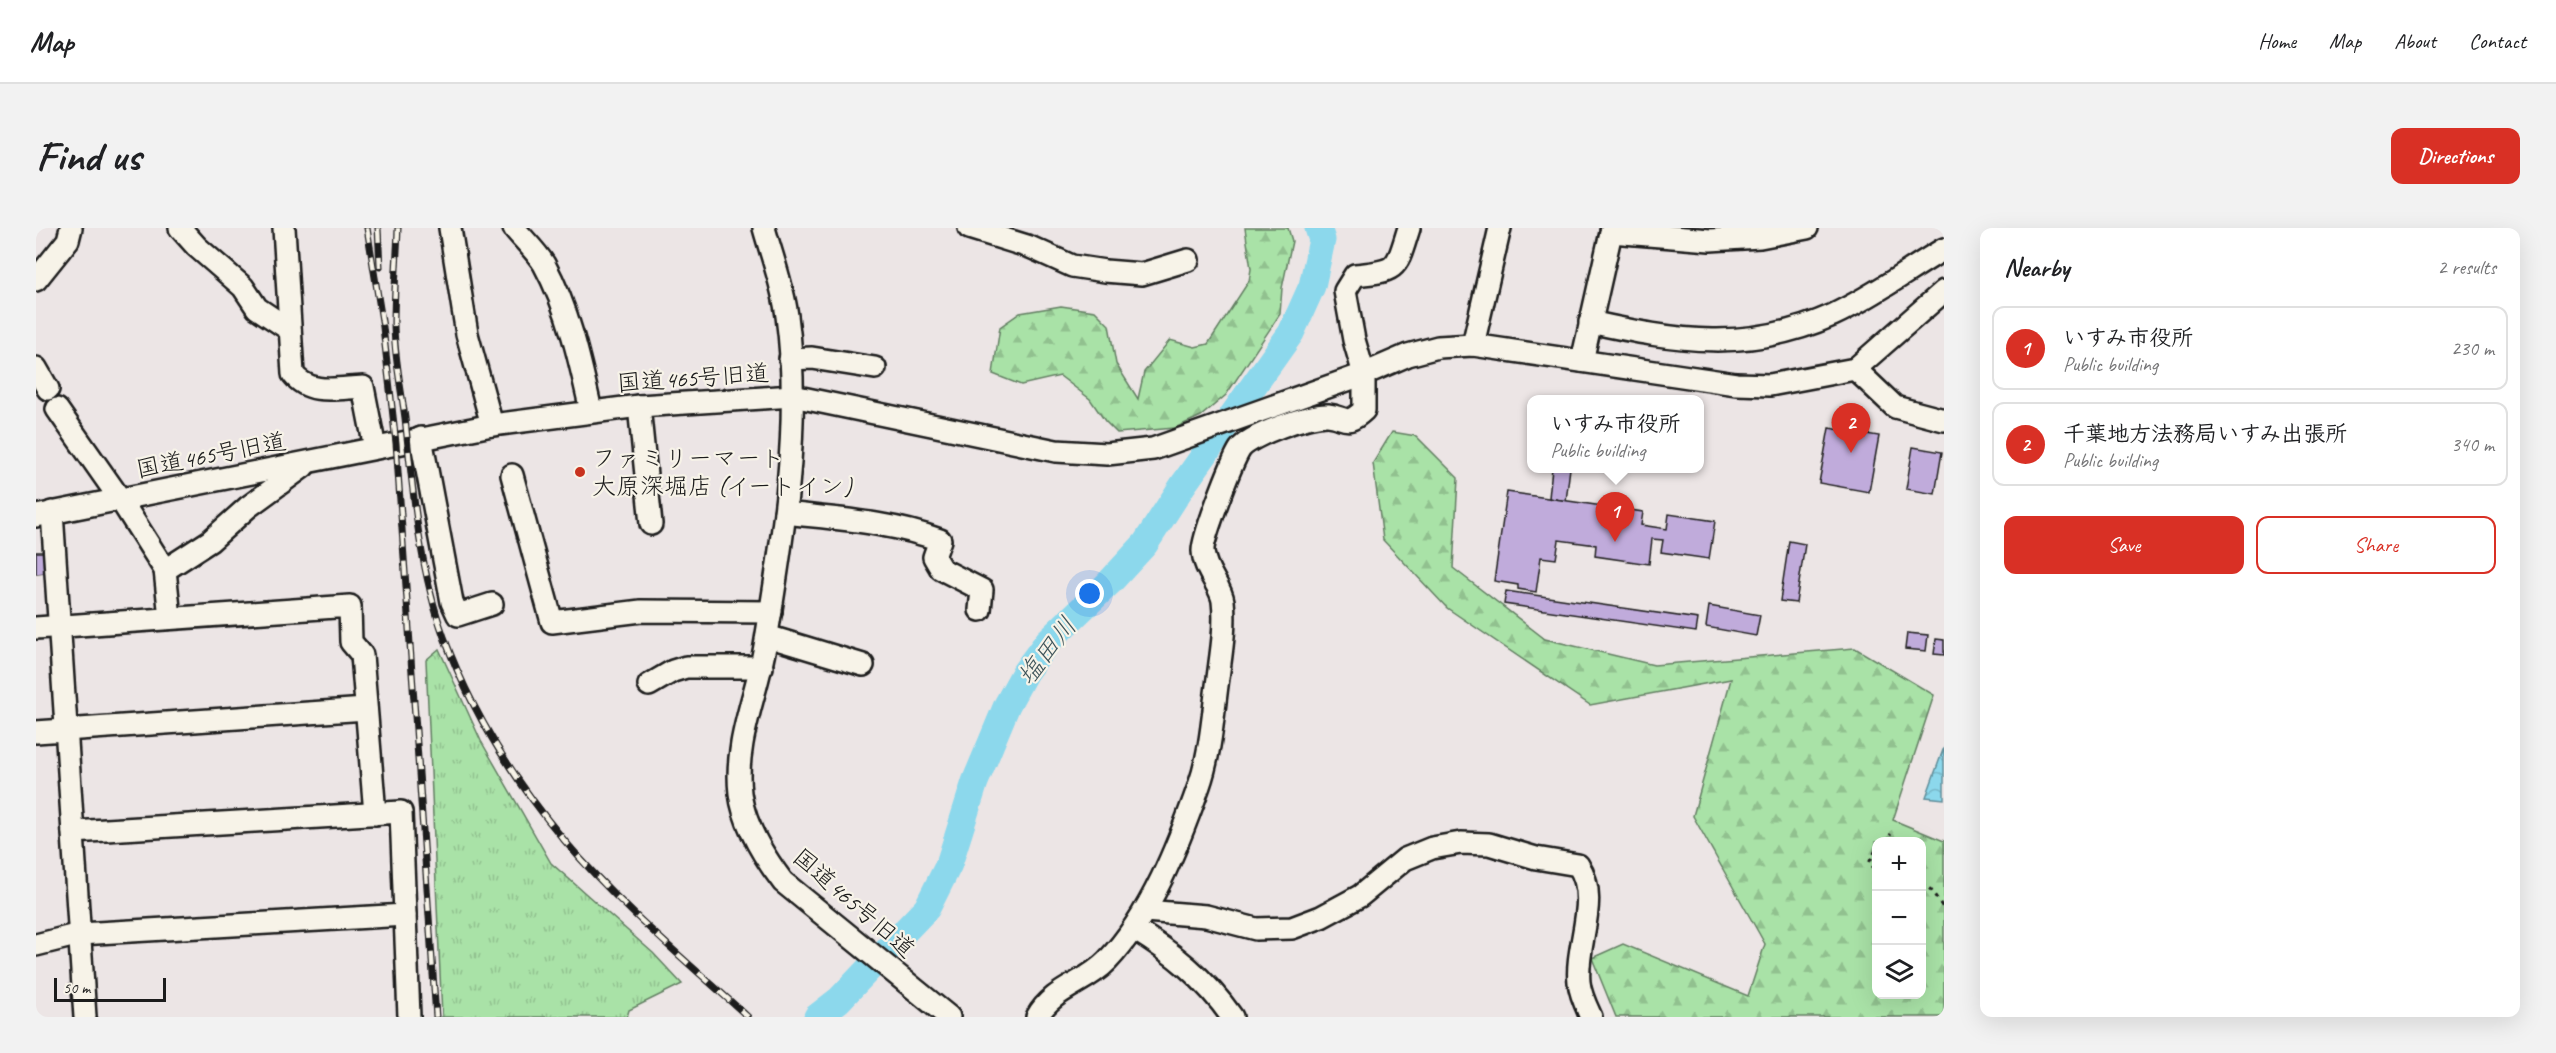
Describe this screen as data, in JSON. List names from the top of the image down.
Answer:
{
  "streets": {
    "street": ["国道465号旧道"]
  },
  "water": ["塩田川"],
  "places": ["ファミリーマート 大原深堀店 (イートイン)"],
  "scale_bar": "50 m",
  "page": {
    "header": "Map",
    "nav": [
      "Home",
      "Map",
      "About",
      "Contact"
    ],
    "buttons": [
      "Directions",
      ["Save", "Share"]
    ],
    "title": "Find us",
    "heading": ["Nearby", "2 results"],
    "list": [
      {
        "mark": "1",
        "name": "いすみ市役所",
        "note": "Public building",
        "value": "230 m"
      },
      {
        "mark": "2",
        "name": "千葉地方法務局いすみ出張所",
        "note": "Public building",
        "value": "340 m"
      }
    ],
    "popup": ["いすみ市役所", "Public building"],
    "pins": ["2", "1"],
    "map_buttons": ["+", "−"],
    "scale": "50 m"
  }
}
